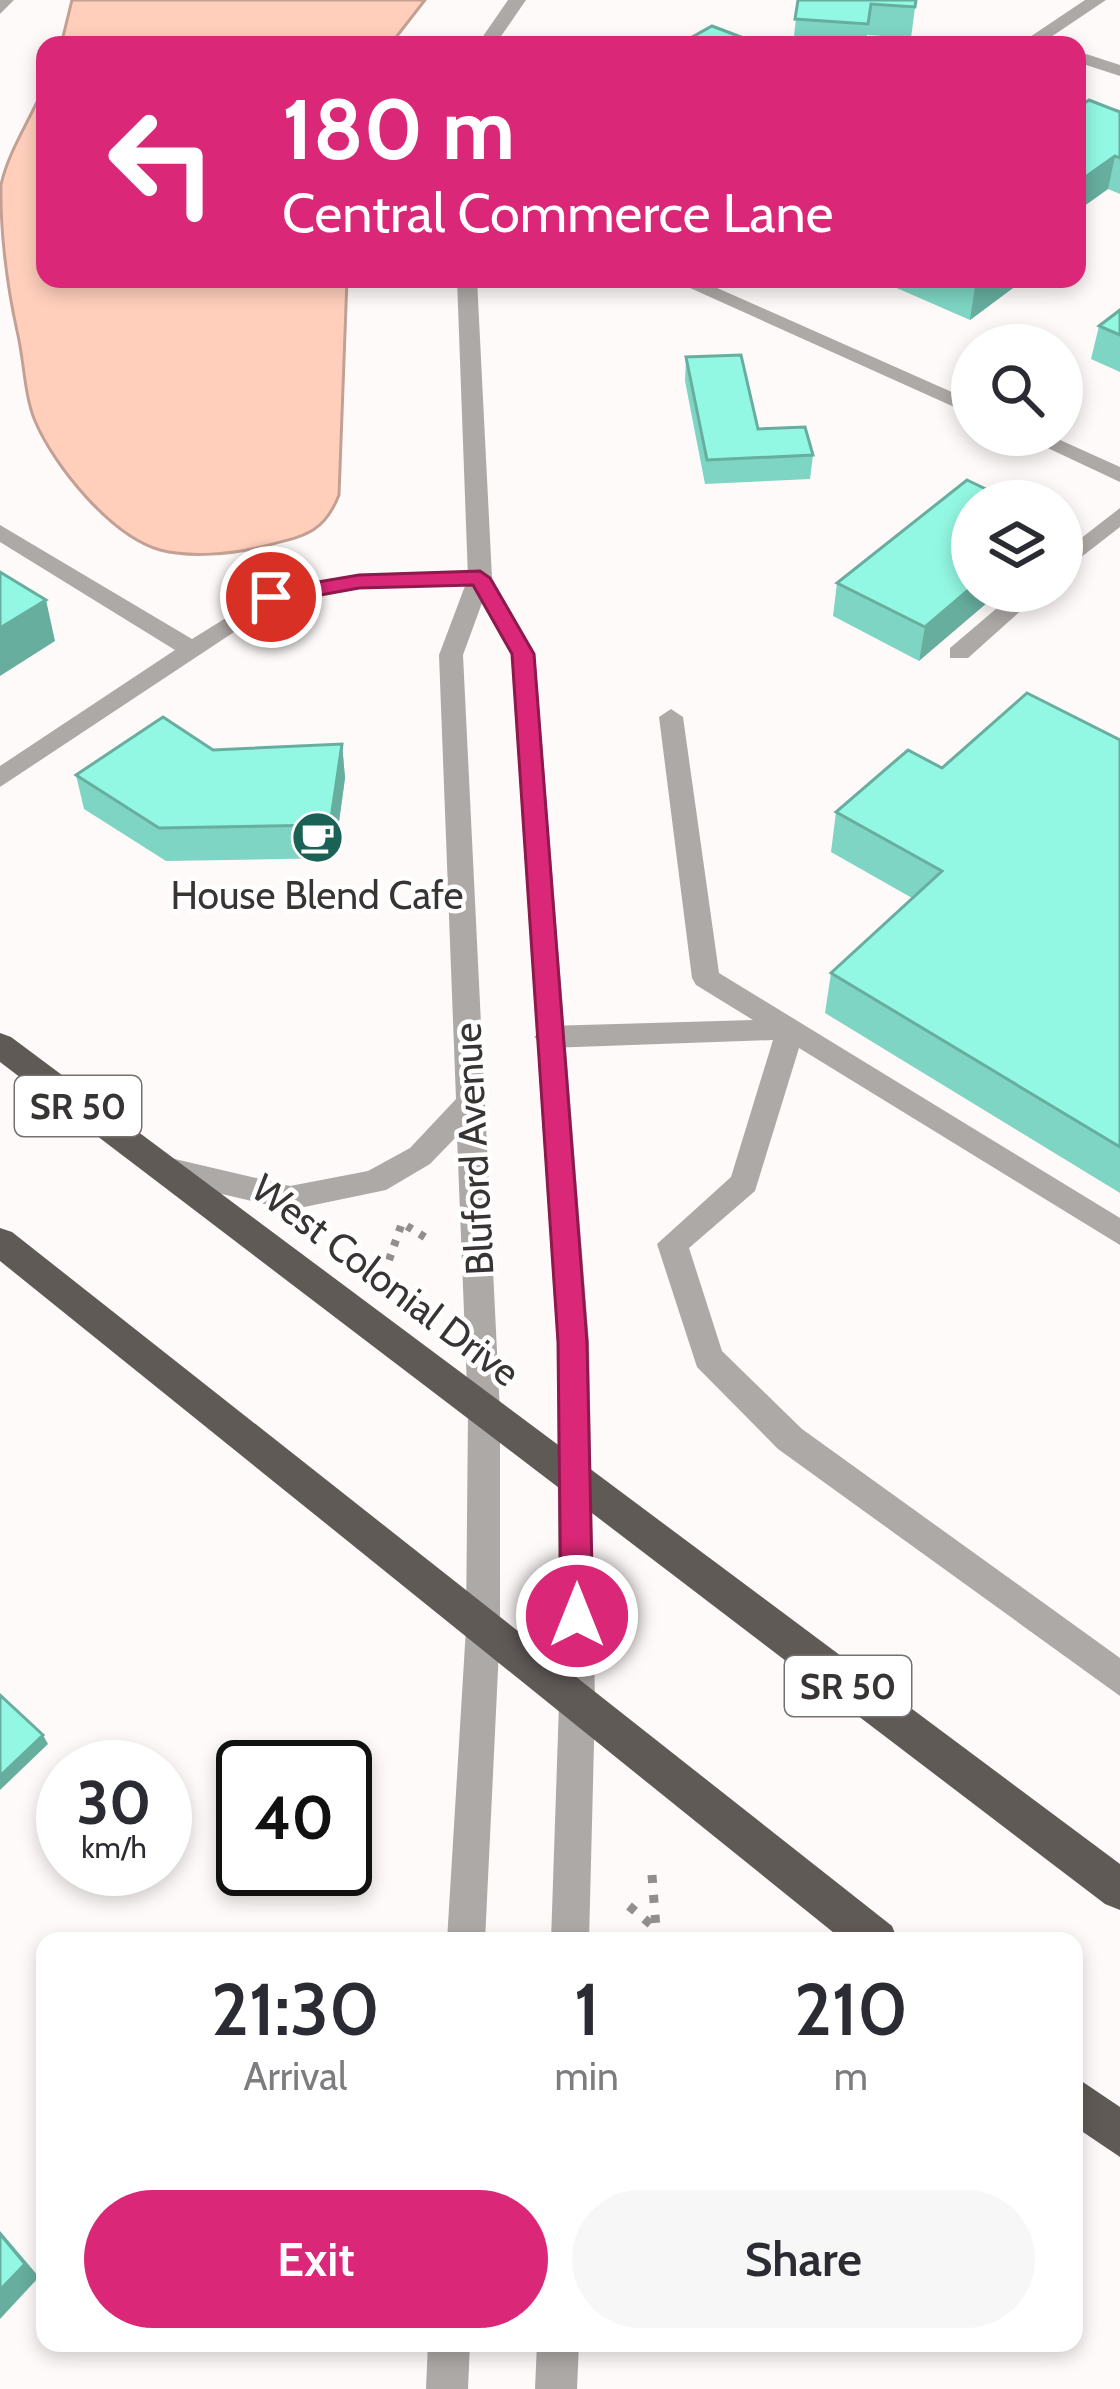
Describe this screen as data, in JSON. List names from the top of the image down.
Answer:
{
  "streets": {
    "highway": ["SR 50", "West Colonial Drive"],
    "street": ["Bluford Avenue"]
  },
  "crossings": [
    ["Bluford Avenue", "West Colonial Drive"]
  ],
  "places": {
    "cafe": ["House Blend Cafe"]
  },
  "page": {
    "turn": ["180 m", "Central Commerce Lane"],
    "speed": "30 km/h",
    "limit": "40",
    "eta": [
      "21:30",
      "Arrival",
      "1",
      "min",
      "210",
      "m"
    ],
    "buttons": ["Exit", "Share"]
  }
}
